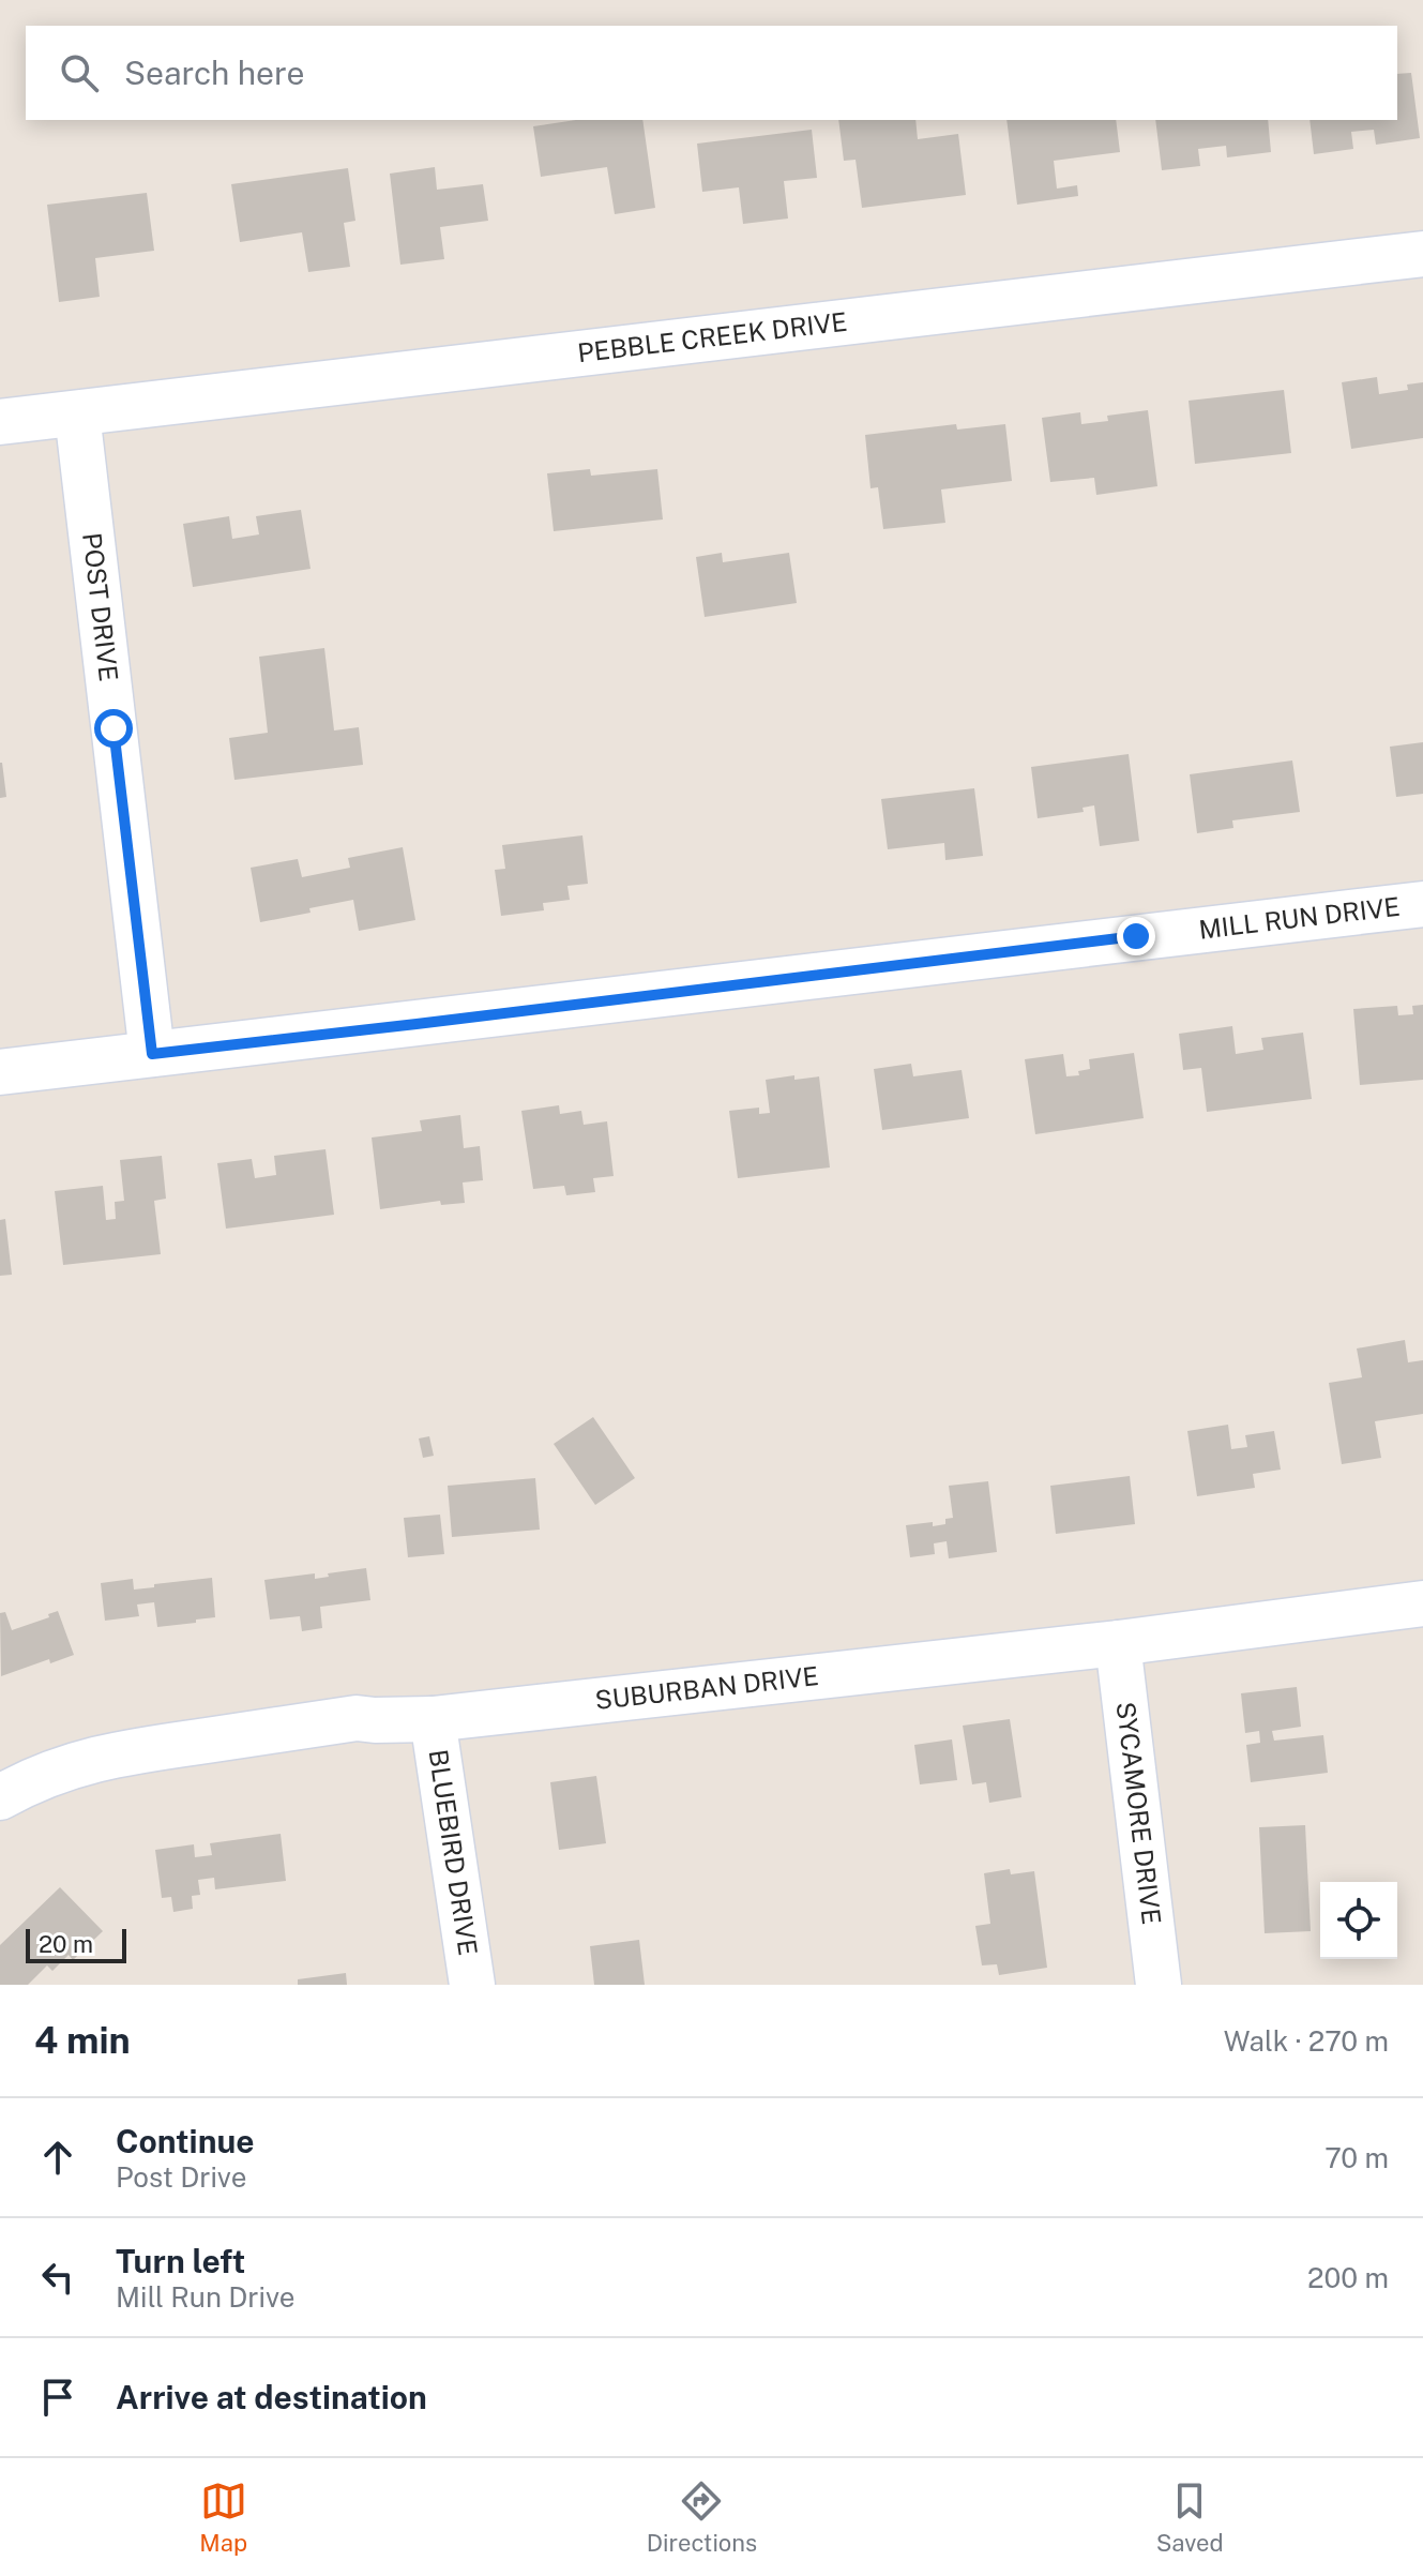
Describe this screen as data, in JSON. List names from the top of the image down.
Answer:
{
  "streets": {
    "street": [
      "PEBBLE CREEK DRIVE",
      "POST DRIVE",
      "MILL RUN DRIVE",
      "SUBURBAN DRIVE",
      "SYCAMORE DRIVE",
      "BLUEBIRD DRIVE"
    ]
  },
  "crossings": [
    ["PEBBLE CREEK DRIVE", "POST DRIVE"],
    ["POST DRIVE", "MILL RUN DRIVE"],
    ["SUBURBAN DRIVE", "SYCAMORE DRIVE"],
    ["SUBURBAN DRIVE", "BLUEBIRD DRIVE"]
  ],
  "scale_bar": "20 m",
  "page": {
    "search": "Search here",
    "scale": "20 m",
    "heading": ["4 min", "Walk · 270 m"],
    "list": [
      ["Continue", "Post Drive", "70 m"],
      ["Turn left", "Mill Run Drive", "200 m"],
      "Arrive at destination"
    ],
    "nav": ["Map", "Directions", "Saved"]
  }
}
